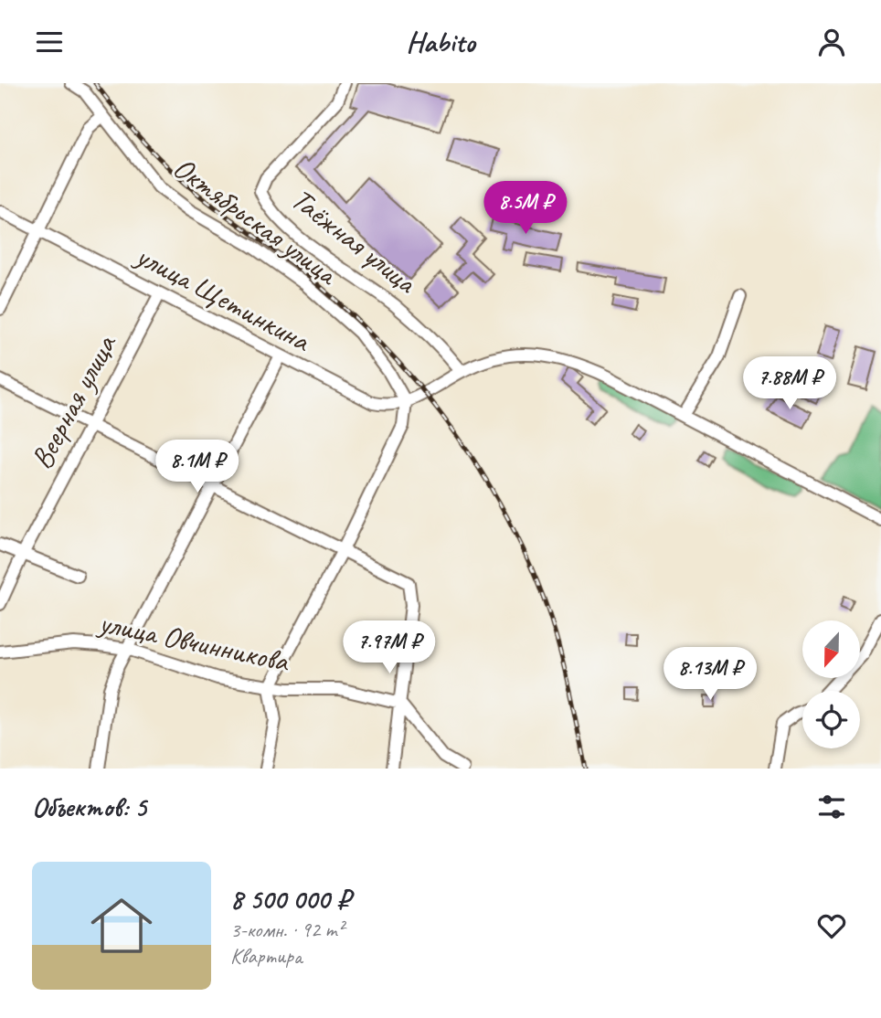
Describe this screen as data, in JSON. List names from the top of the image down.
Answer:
{
  "streets": {
    "street": [
      "Октябрьская улица",
      "Таёжная улица",
      "улица Щетинкина",
      "Веерная улица",
      "улица Овчинникова"
    ]
  },
  "crossings": [
    ["Октябрьская улица", "улица Щетинкина"],
    ["Таёжная улица", "улица Щетинкина"],
    ["улица Щетинкина", "Веерная улица"]
  ],
  "north": "bottom",
  "page": {
    "header": "Habito",
    "price": [
      "8.5M ₽",
      "7.88M ₽",
      "8.1M ₽",
      "7.97M ₽",
      "8.13M ₽"
    ],
    "heading": "Объектов: 5",
    "list": [
      {
        "name": "8 500 000 ₽",
        "note": "3-комн. · 92 m² · Квартира"
      }
    ]
  }
}
